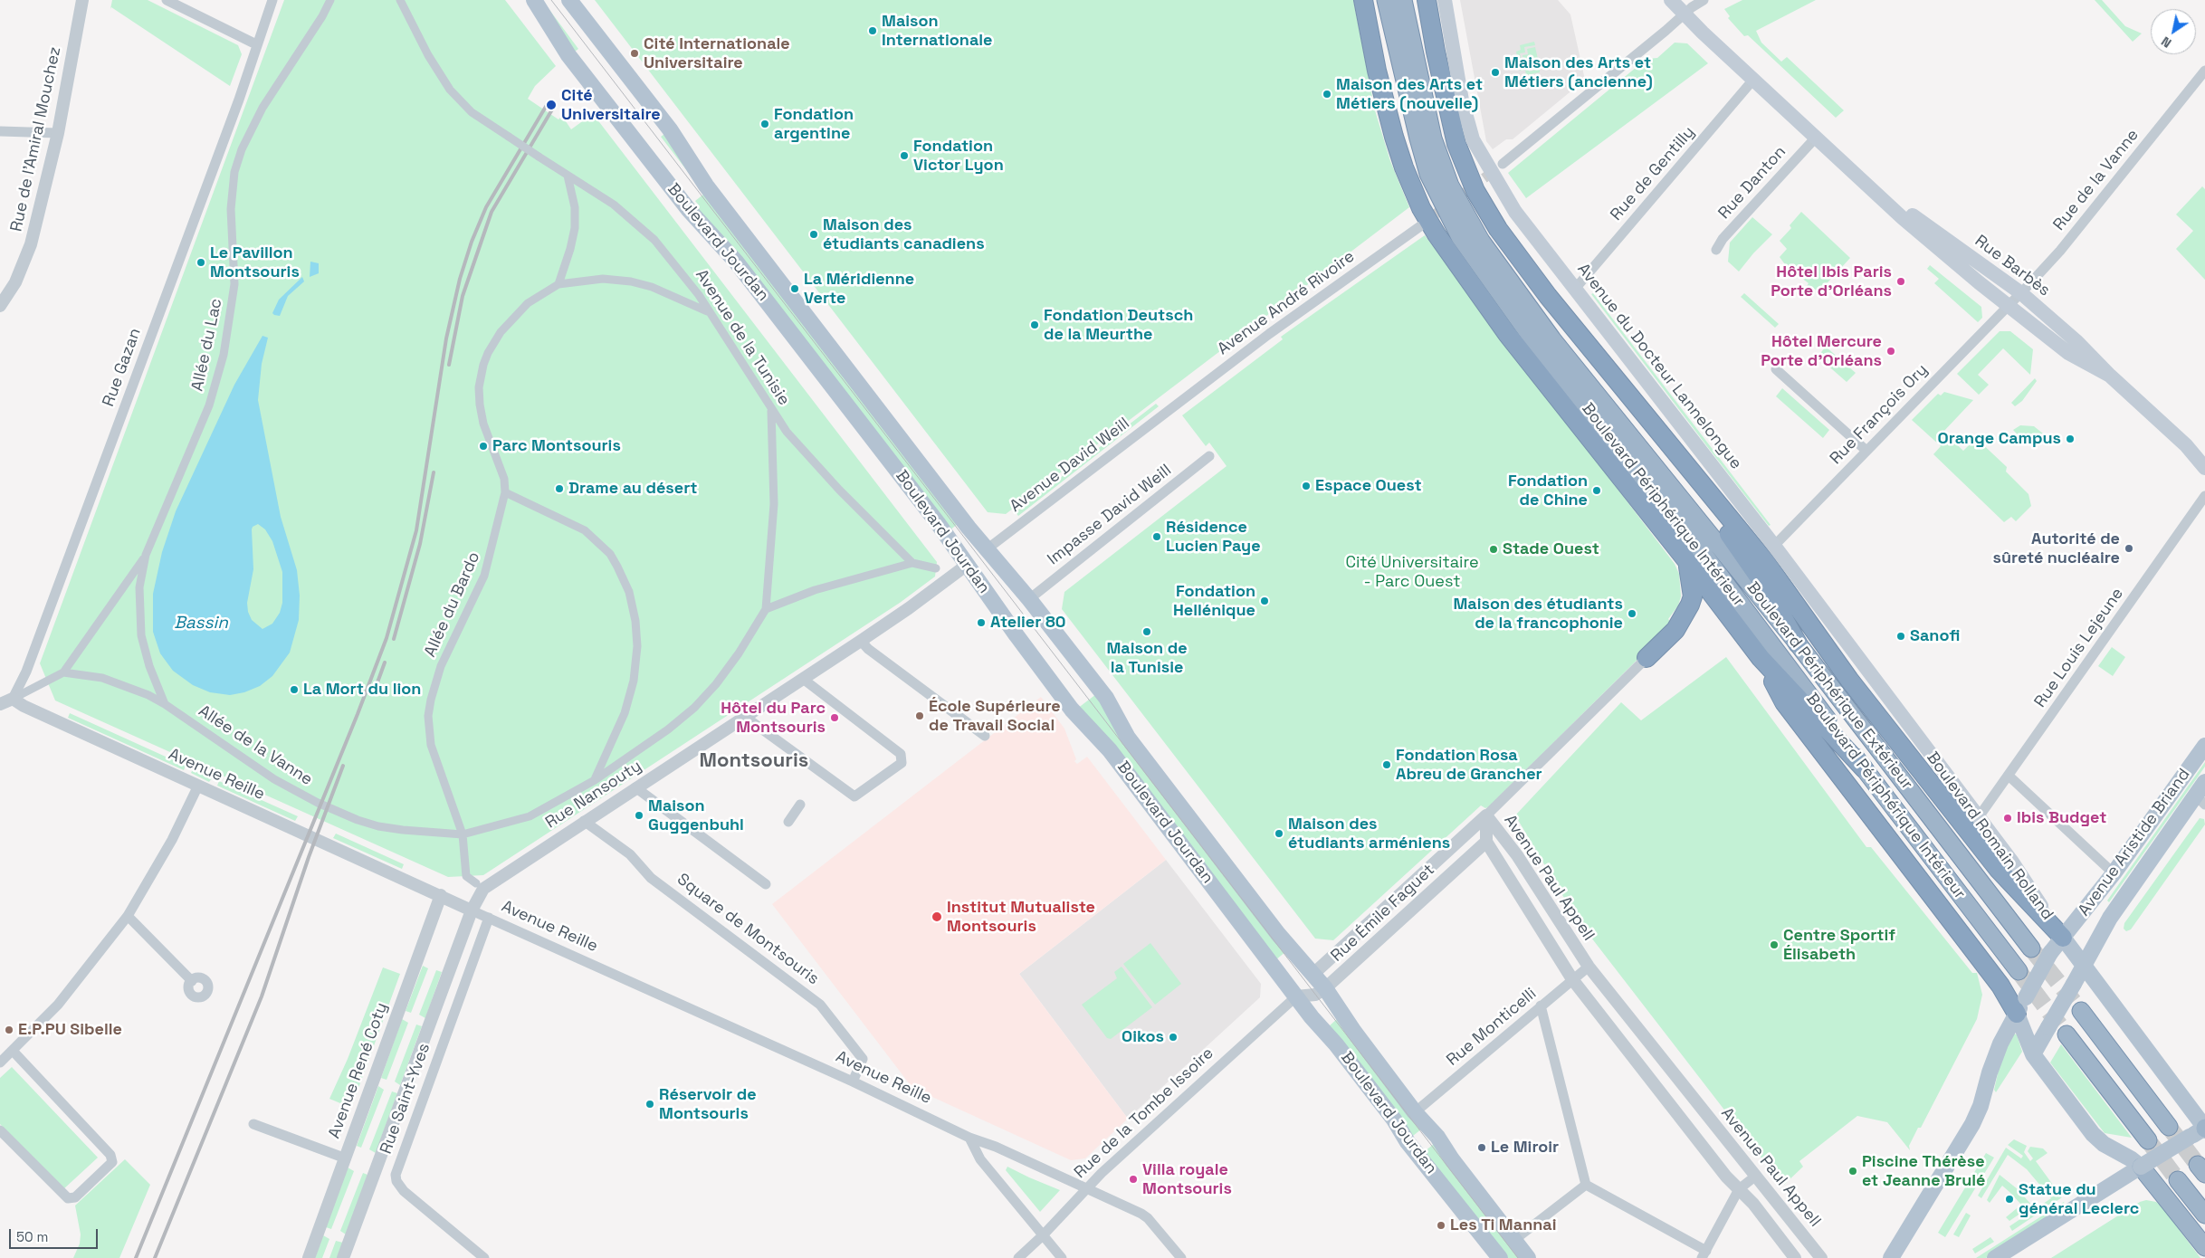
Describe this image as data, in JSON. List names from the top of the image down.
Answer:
{
  "streets": {
    "highway": ["Boulevard Périphérique Intérieur", "Boulevard Périphérique Extérieur"],
    "main road": [
      "Boulevard Jourdan",
      "Rue Barbès",
      "Avenue du Docteur Lannelongue",
      "Boulevard Romain Rolland",
      "Avenue Aristide Briand"
    ],
    "street": [
      "Rue de l'Amiral Mouchez",
      "Rue de Gentilly",
      "Rue de la Vanne",
      "Rue Danton",
      "Avenue André Rivoire",
      "Avenue de la Tunisie",
      "Allée du Lac",
      "Rue Gazan",
      "Rue François Ory",
      "Avenue David Weill",
      "Impasse David Weill",
      "Allée du Bardo",
      "Rue Louis Lejeune",
      "Allée de la Vanne",
      "Avenue Reille",
      "Rue Nansouty",
      "Avenue Paul Appell",
      "Rue Émile Faguet",
      "Square de Montsouris",
      "Rue Monticelli",
      "Avenue René Coty",
      "Rue Saint-Yves",
      "Rue de la Tombe Issoire"
    ]
  },
  "crossings": [
    ["Rue de Gentilly", "Rue Barbès"],
    ["Rue de Gentilly", "Avenue du Docteur Lannelongue"],
    ["Rue de la Vanne", "Rue Barbès"],
    ["Rue de la Vanne", "Rue François Ory"],
    ["Rue Danton", "Rue Barbès"],
    ["Boulevard Jourdan", "Avenue David Weill"],
    ["Boulevard Jourdan", "Impasse David Weill"],
    ["Boulevard Jourdan", "Rue Nansouty"],
    ["Boulevard Jourdan", "Rue Émile Faguet"],
    ["Boulevard Jourdan", "Rue Monticelli"],
    ["Boulevard Jourdan", "Rue de la Tombe Issoire"],
    ["Rue Barbès", "Rue François Ory"],
    ["Avenue André Rivoire", "Avenue David Weill"],
    ["Allée du Lac", "Allée de la Vanne"],
    ["Avenue du Docteur Lannelongue", "Rue François Ory"],
    ["Avenue du Docteur Lannelongue", "Boulevard Romain Rolland"],
    ["Rue Gazan", "Avenue Reille"],
    ["Rue François Ory", "Boulevard Romain Rolland"],
    ["Allée du Bardo", "Allée de la Vanne"],
    ["Rue Louis Lejeune", "Boulevard Romain Rolland"],
    ["Avenue Reille", "Rue Nansouty"],
    ["Avenue Reille", "Square de Montsouris"],
    ["Avenue Reille", "Avenue René Coty"],
    ["Avenue Reille", "Rue Saint-Yves"],
    ["Avenue Reille", "Rue de la Tombe Issoire"],
    ["Rue Nansouty", "Square de Montsouris"],
    ["Boulevard Romain Rolland", "Avenue Aristide Briand"],
    ["Avenue Paul Appell", "Rue Émile Faguet"],
    ["Avenue Paul Appell", "Rue Monticelli"],
    ["Rue Émile Faguet", "Rue de la Tombe Issoire"]
  ],
  "districts": ["Montsouris"],
  "water": ["Bassin"],
  "parks": ["Cité Universitaire - Parc Ouest"],
  "places": [
    "Maison Internationale",
    "Cité Internationale Universitaire",
    "Maison des Arts et Métiers (ancienne)",
    "Maison des Arts et Métiers (nouvelle)",
    "Cité Universitaire",
    "Fondation argentine",
    "Fondation Victor Lyon",
    "Maison des étudiants canadiens",
    "Le Pavillon Montsouris",
    "Hôtel Ibis Paris Porte d'Orléans",
    "La Méridienne Verte",
    "Fondation Deutsch de la Meurthe",
    "Hôtel Mercure Porte d'Orléans",
    "Orange Campus",
    "Parc Montsouris",
    "Espace Ouest",
    "Drame au désert",
    "Fondation de Chine",
    "Résidence Lucien Paye",
    "Autorité de sûreté nucléaire",
    "Stade Ouest",
    "Fondation Hellénique",
    "Maison des étudiants de la francophonie",
    "Atelier 80",
    "Maison de la Tunisie",
    "Sanofi",
    "La Mort du lion",
    "École Supérieure de Travail Social",
    "Hôtel du Parc Montsouris",
    "Fondation Rosa Abreu de Grancher",
    "Maison Guggenbuhl",
    "Ibis Budget",
    "Maison des étudiants arméniens",
    "Institut Mutualiste Montsouris",
    "Centre Sportif Élisabeth",
    "E.P.PU Sibelle",
    "Oikos",
    "Réservoir de Montsouris",
    "Le Miroir",
    "Piscine Thérèse et Jeanne Brulé",
    "Villa royale Montsouris",
    "Statue du général Leclerc",
    "Les Ti Mannai"
  ],
  "scale_bar": "50 m",
  "north": "bottom left"
}
